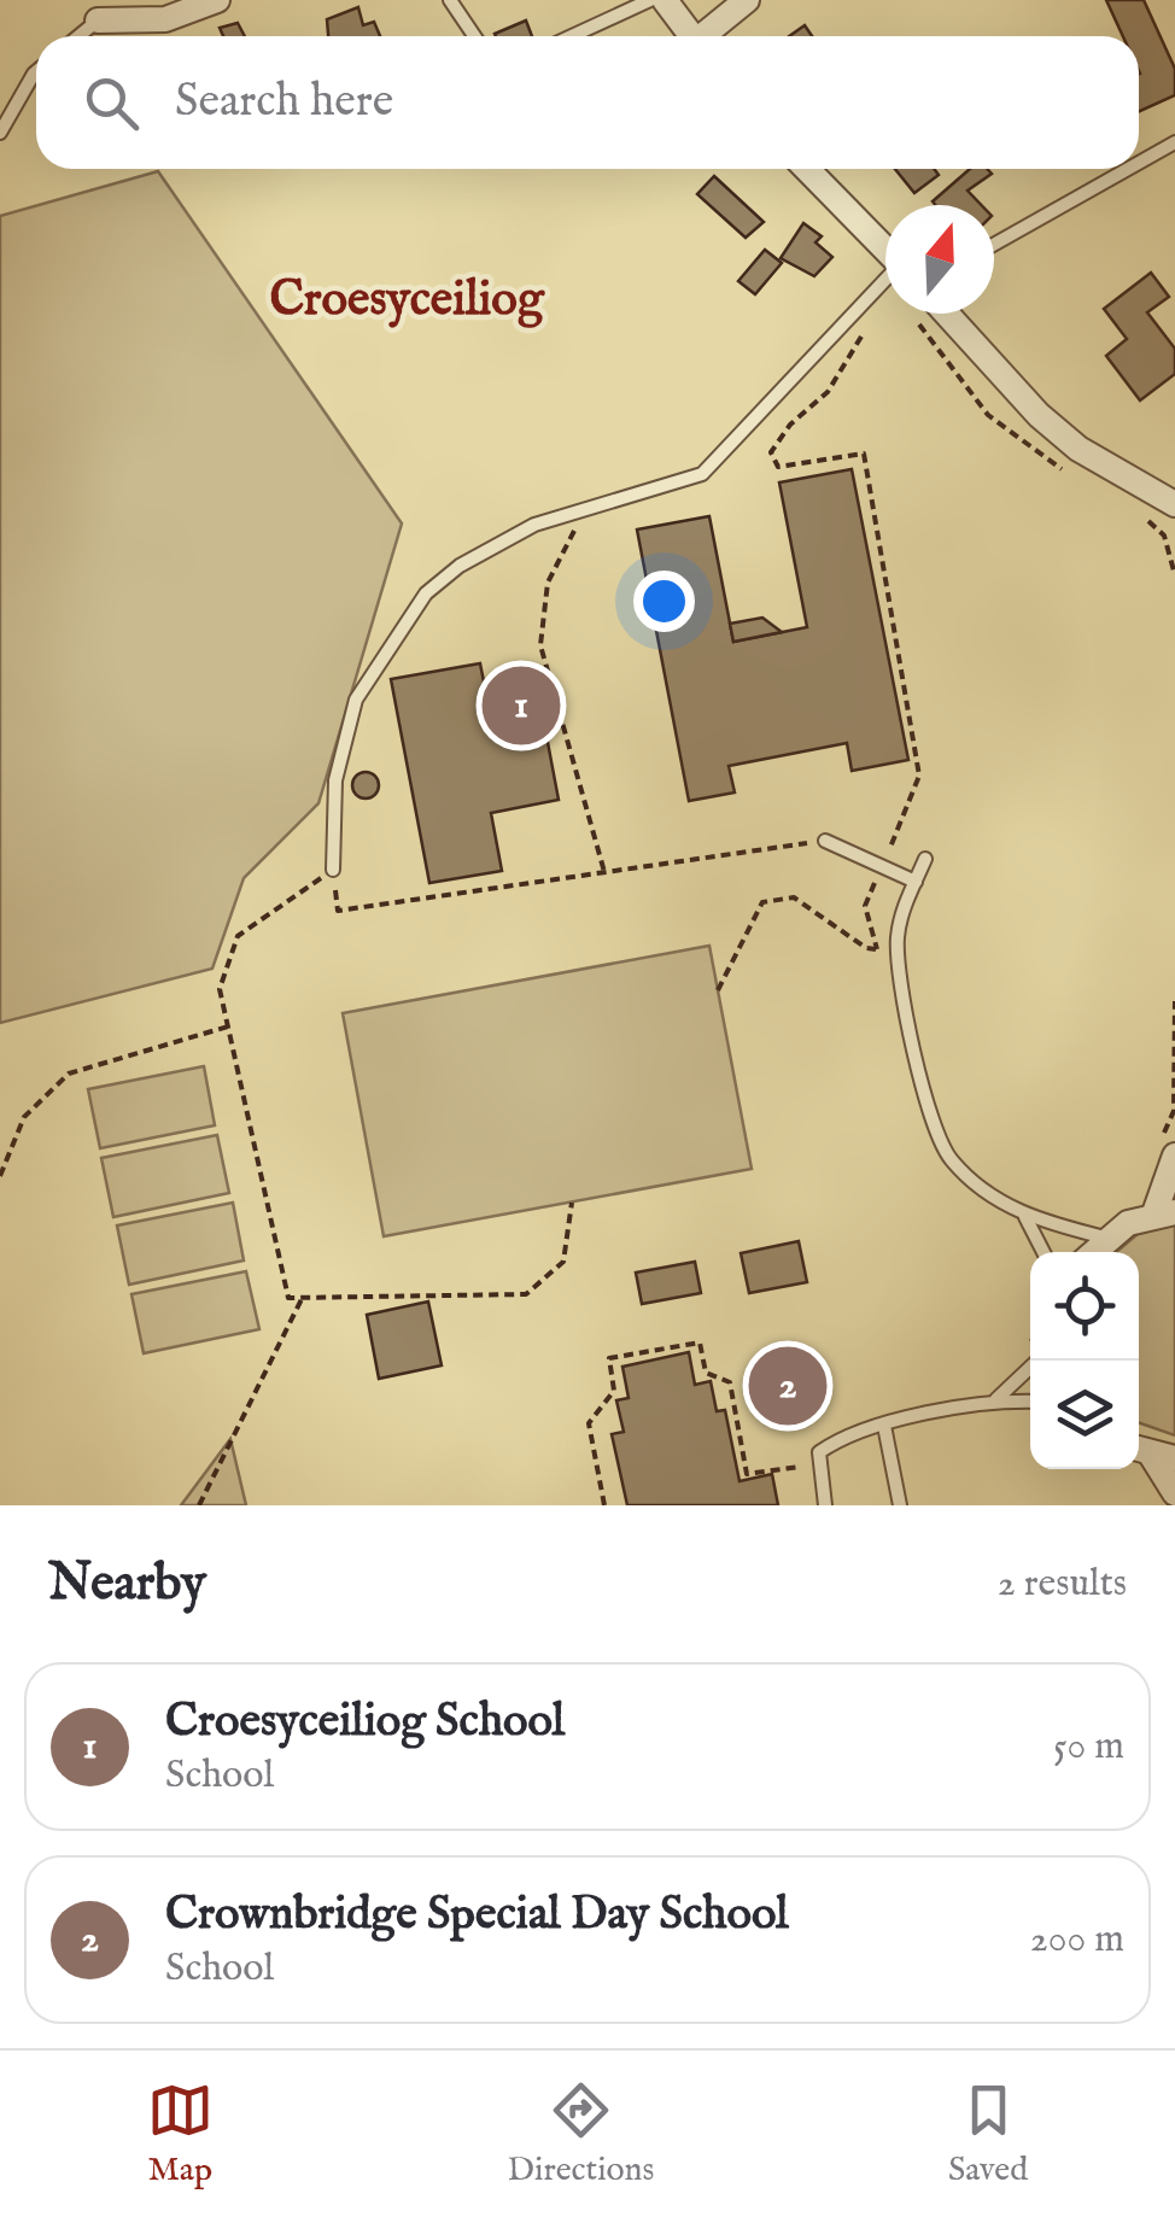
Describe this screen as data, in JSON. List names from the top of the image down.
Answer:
{
  "districts": ["Croesyceiliog"],
  "north": "top",
  "page": {
    "search": "Search here",
    "pins": ["1", "2"],
    "heading": ["Nearby", "2 results"],
    "list": [
      {
        "mark": "1",
        "name": "Croesyceiliog School",
        "note": "School",
        "value": "50 m"
      },
      {
        "mark": "2",
        "name": "Crownbridge Special Day School",
        "note": "School",
        "value": "200 m"
      }
    ],
    "nav": ["Map", "Directions", "Saved"]
  }
}
